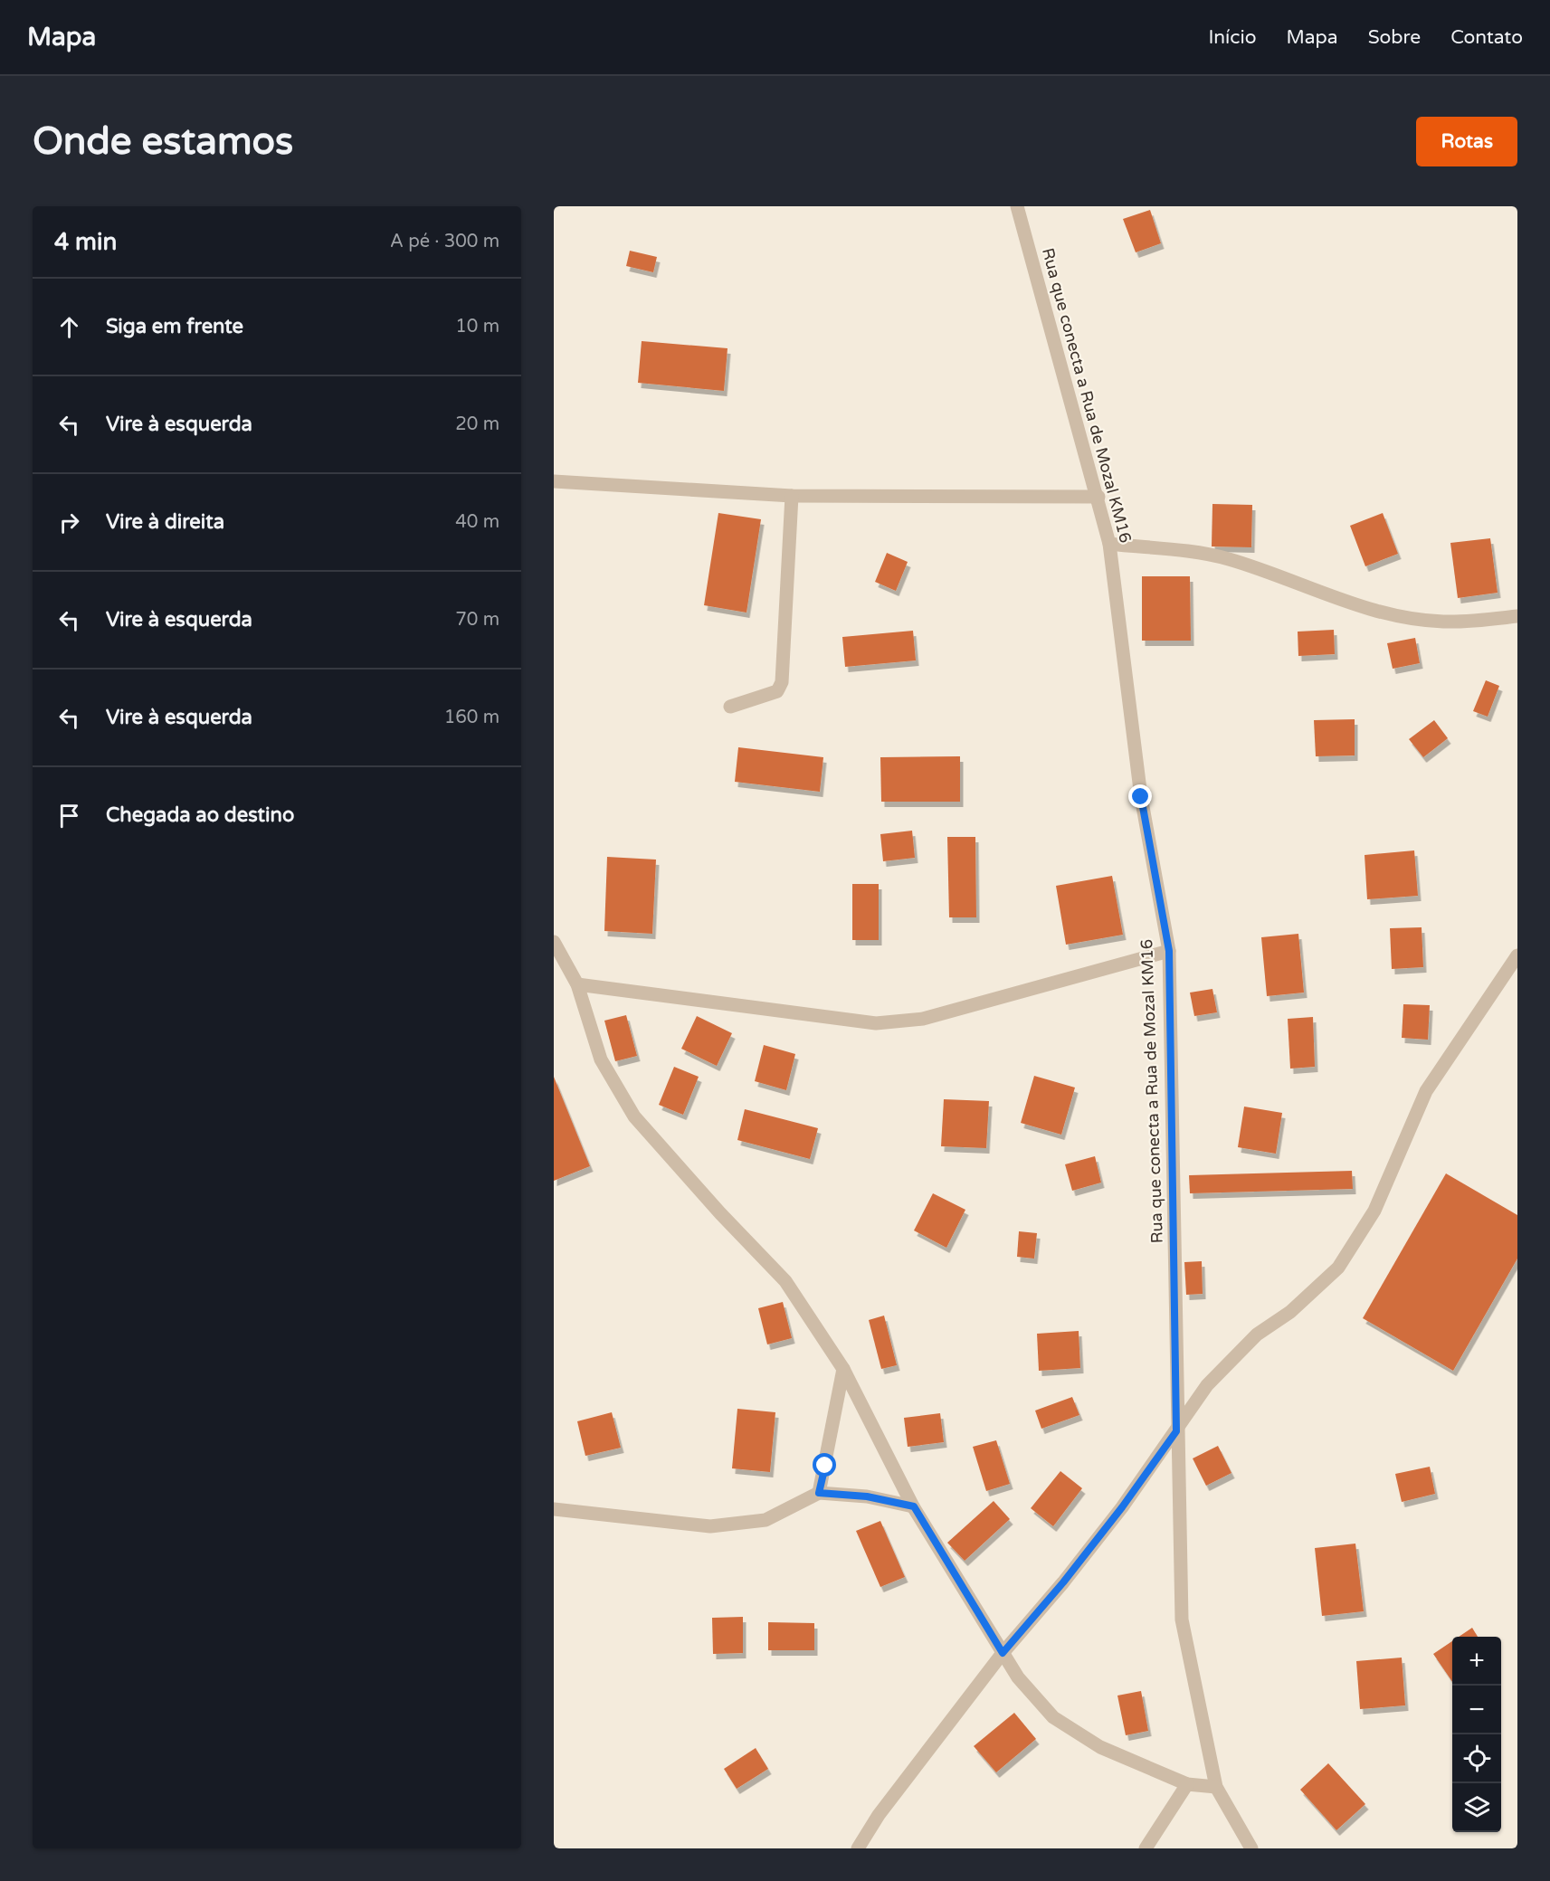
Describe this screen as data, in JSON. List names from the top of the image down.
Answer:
{
  "streets": {
    "street": ["Rua que conecta a Rua de Mozal KM16"]
  },
  "page": {
    "header": "Mapa",
    "nav": [
      "Início",
      "Mapa",
      "Sobre",
      "Contato"
    ],
    "buttons": "Rotas",
    "title": "Onde estamos",
    "heading": ["4 min", "A pé · 300 m"],
    "list": [
      ["Siga em frente", "10 m"],
      ["Vire à esquerda", "20 m"],
      ["Vire à direita", "40 m"],
      ["Vire à esquerda", "70 m"],
      ["Vire à esquerda", "160 m"],
      "Chegada ao destino"
    ],
    "map_buttons": ["+", "−"]
  }
}
